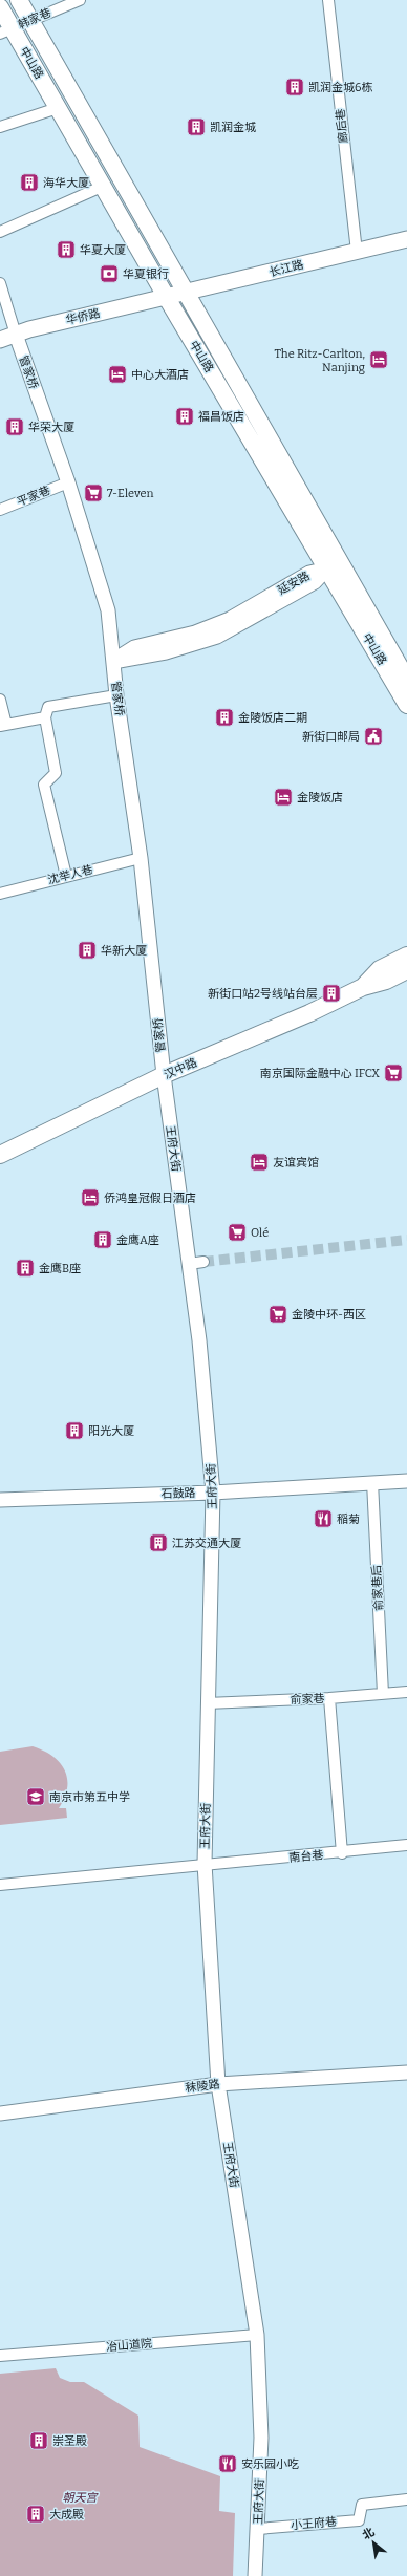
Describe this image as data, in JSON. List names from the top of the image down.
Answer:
{
  "streets": {
    "main road": [
      "中山路",
      "长江路",
      "华侨路",
      "汉中路"
    ],
    "street": [
      "韩家巷",
      "廊后巷",
      "管家桥",
      "平家巷",
      "延安路",
      "沈举人巷",
      "王府大街",
      "石鼓路",
      "俞家巷后",
      "俞家巷",
      "南台巷",
      "秣陵路",
      "冶山道院",
      "小王府巷"
    ]
  },
  "crossings": [
    ["韩家巷", "中山路"],
    ["中山路", "长江路"],
    ["中山路", "华侨路"],
    ["中山路", "延安路"],
    ["廊后巷", "长江路"],
    ["长江路", "华侨路"],
    ["华侨路", "管家桥"],
    ["管家桥", "平家巷"],
    ["管家桥", "延安路"],
    ["管家桥", "沈举人巷"],
    ["管家桥", "汉中路"],
    ["管家桥", "王府大街"],
    ["汉中路", "王府大街"],
    ["王府大街", "石鼓路"],
    ["王府大街", "俞家巷"],
    ["王府大街", "南台巷"],
    ["王府大街", "秣陵路"],
    ["王府大街", "冶山道院"],
    ["王府大街", "小王府巷"],
    ["石鼓路", "俞家巷后"],
    ["俞家巷后", "俞家巷"]
  ],
  "parks": ["朝天宫"],
  "places": {
    "building": [
      "凯润金城6栋",
      "凯润金城",
      "海华大厦",
      "华夏大厦",
      "福昌饭店",
      "华荣大厦",
      "金陵饭店二期",
      "华新大厦",
      "新街口站2号线站台层",
      "金鹰A座",
      "金鹰B座",
      "阳光大厦",
      "江苏交通大厦",
      "崇圣殿",
      "大成殿"
    ],
    "bank": ["华夏银行"],
    "hotel": [
      "The Ritz-Carlton, Nanjing",
      "中心大酒店",
      "金陵饭店",
      "友谊宾馆",
      "侨鸿皇冠假日酒店"
    ],
    "supermarket": [
      "7-Eleven",
      "南京国际金融中心 IFCX",
      "Olé",
      "金陵中环-西区"
    ],
    "public building": ["新街口邮局"],
    "restaurant": ["稲菊", "安乐园小吃"],
    "school or university": ["南京市第五中学"]
  },
  "north": "top left"
}
